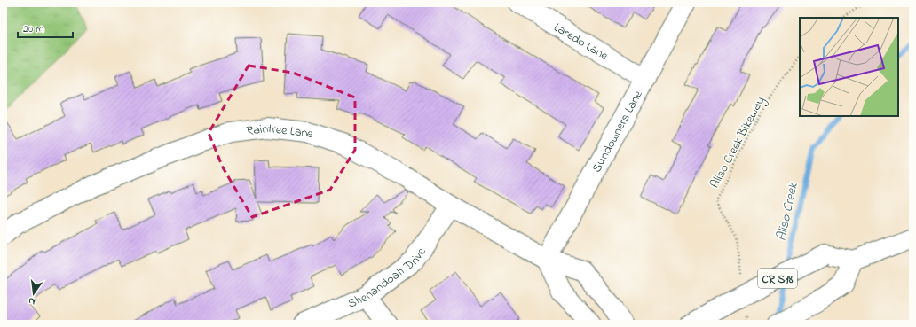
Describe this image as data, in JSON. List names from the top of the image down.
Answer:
{
  "streets": {
    "street": [
      "Laredo Lane",
      "Sundowners Lane",
      "Raintree Lane",
      "Shenandoah Drive",
      "CR S18"
    ],
    "path": ["Aliso Creek Bikeway"]
  },
  "crossings": [
    ["Laredo Lane", "Sundowners Lane"],
    ["Sundowners Lane", "Raintree Lane"],
    ["Raintree Lane", "Shenandoah Drive"]
  ],
  "water": ["Aliso Creek"],
  "scale_bar": "20 m",
  "north": "bottom"
}
